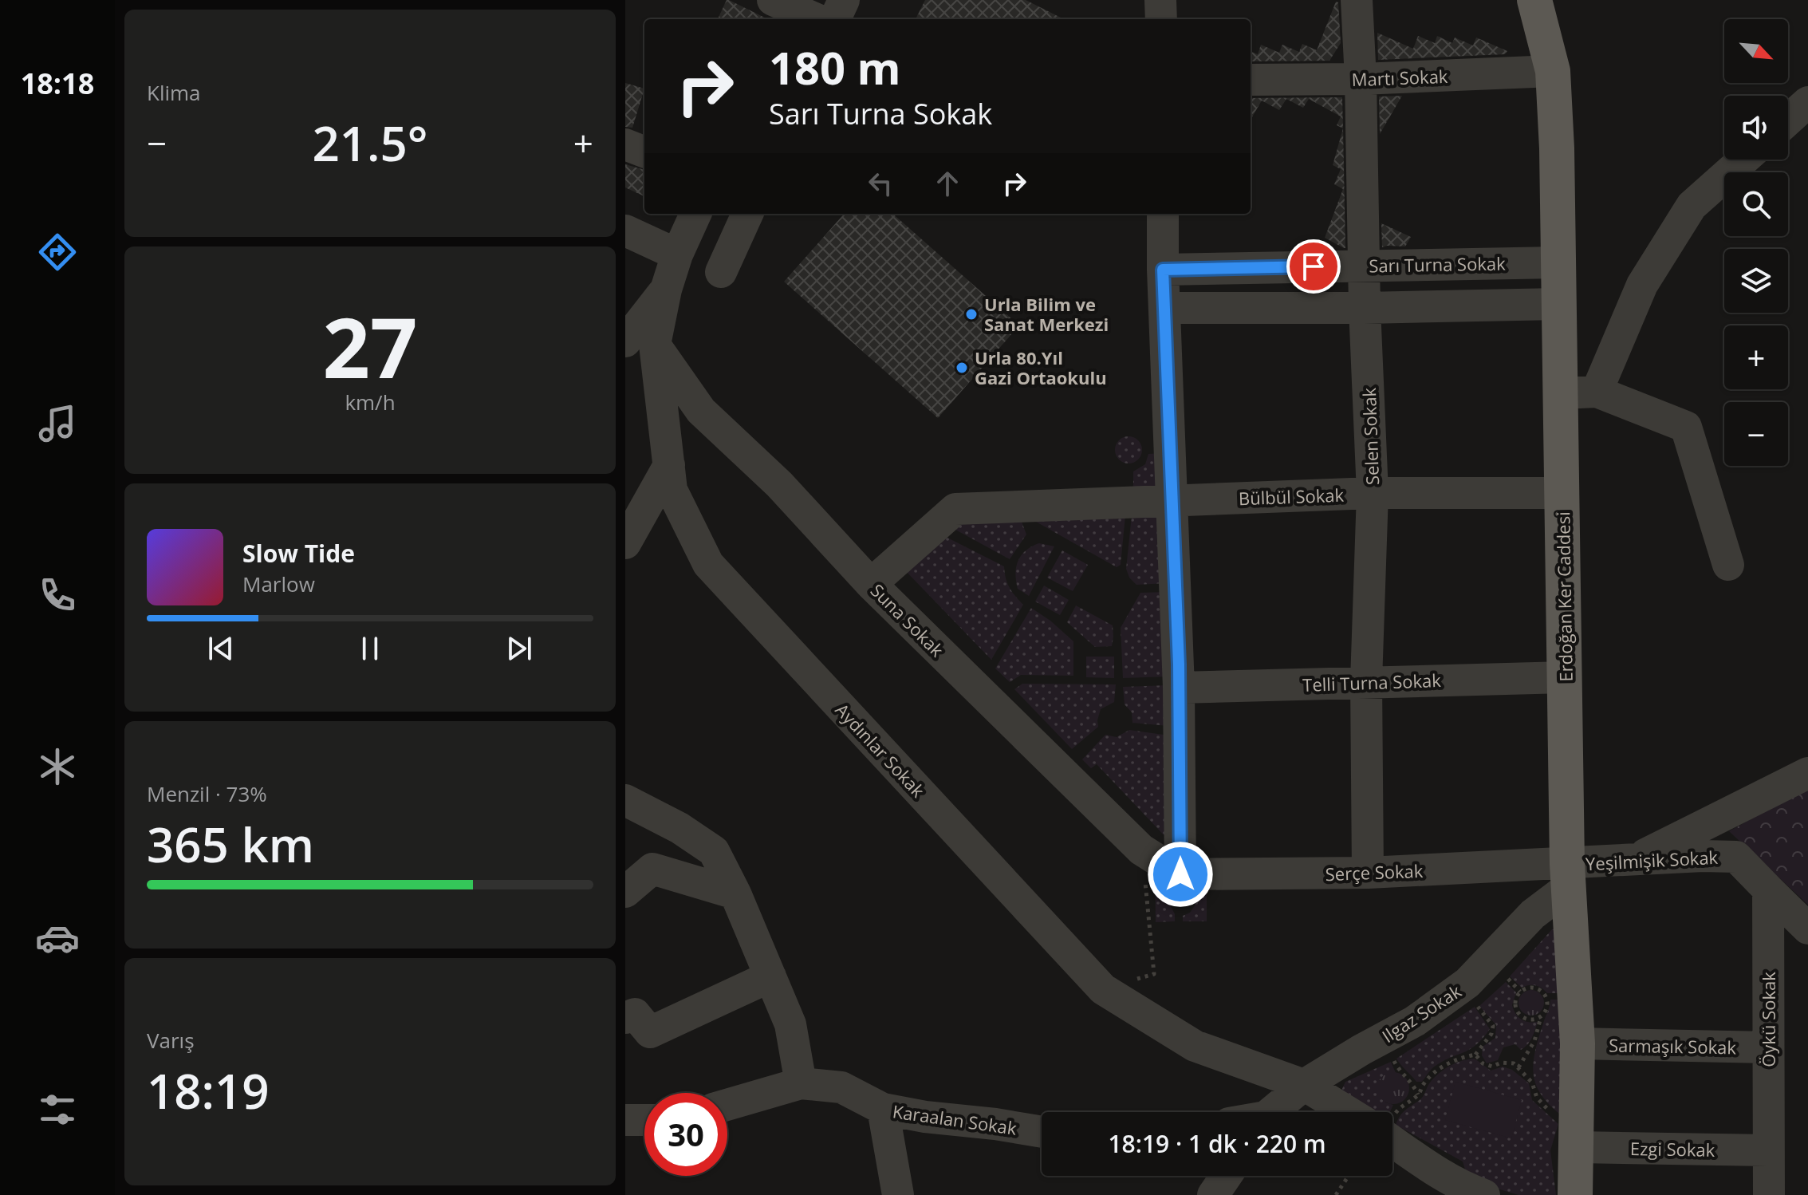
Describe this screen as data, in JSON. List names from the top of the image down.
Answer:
{
  "streets": {
    "main road": ["Erdoğan Ker Caddesi"],
    "street": [
      "Martı Sokak",
      "Sarı Turna Sokak",
      "Selen Sokak",
      "Bülbül Sokak",
      "Suna Sokak",
      "Telli Turna Sokak",
      "Aydınlar Sokak",
      "Yeşilmişik Sokak",
      "Serçe Sokak",
      "Ilgaz Sokak",
      "Öykü Sokak",
      "Sarmaşık Sokak",
      "Karaalan Sokak",
      "Ezgi Sokak"
    ]
  },
  "crossings": [
    ["Martı Sokak", "Selen Sokak"],
    ["Martı Sokak", "Erdoğan Ker Caddesi"],
    ["Sarı Turna Sokak", "Selen Sokak"],
    ["Sarı Turna Sokak", "Erdoğan Ker Caddesi"],
    ["Selen Sokak", "Bülbül Sokak"],
    ["Selen Sokak", "Telli Turna Sokak"],
    ["Selen Sokak", "Serçe Sokak"],
    ["Bülbül Sokak", "Erdoğan Ker Caddesi"],
    ["Bülbül Sokak", "Suna Sokak"],
    ["Erdoğan Ker Caddesi", "Telli Turna Sokak"],
    ["Erdoğan Ker Caddesi", "Yeşilmişik Sokak"],
    ["Erdoğan Ker Caddesi", "Serçe Sokak"],
    ["Erdoğan Ker Caddesi", "Ilgaz Sokak"],
    ["Erdoğan Ker Caddesi", "Sarmaşık Sokak"],
    ["Erdoğan Ker Caddesi", "Ezgi Sokak"],
    ["Suna Sokak", "Aydınlar Sokak"],
    ["Suna Sokak", "Serçe Sokak"],
    ["Aydınlar Sokak", "Ilgaz Sokak"],
    ["Yeşilmişik Sokak", "Serçe Sokak"],
    ["Yeşilmişik Sokak", "Ilgaz Sokak"],
    ["Yeşilmişik Sokak", "Öykü Sokak"],
    ["Serçe Sokak", "Ilgaz Sokak"],
    ["Öykü Sokak", "Sarmaşık Sokak"],
    ["Öykü Sokak", "Ezgi Sokak"]
  ],
  "places": ["Urla Bilim ve Sanat Merkezi", "Urla 80.Yıl Gazi Ortaokulu"],
  "north": "bottom right",
  "page": {
    "tabs": "18:18",
    "tile": [
      "Klima",
      ["27", "km/h"],
      ["Menzil · 73%", "365 km"],
      ["Varış", "18:19"]
    ],
    "map_buttons": ["+", "−"],
    "turn": ["180 m", "Sarı Turna Sokak"],
    "heat": ["−", "21.5°", "+"],
    "song": ["Slow Tide", "Marlow"],
    "limit": "30",
    "trip": "18:19 · 1 dk · 220 m"
  }
}
